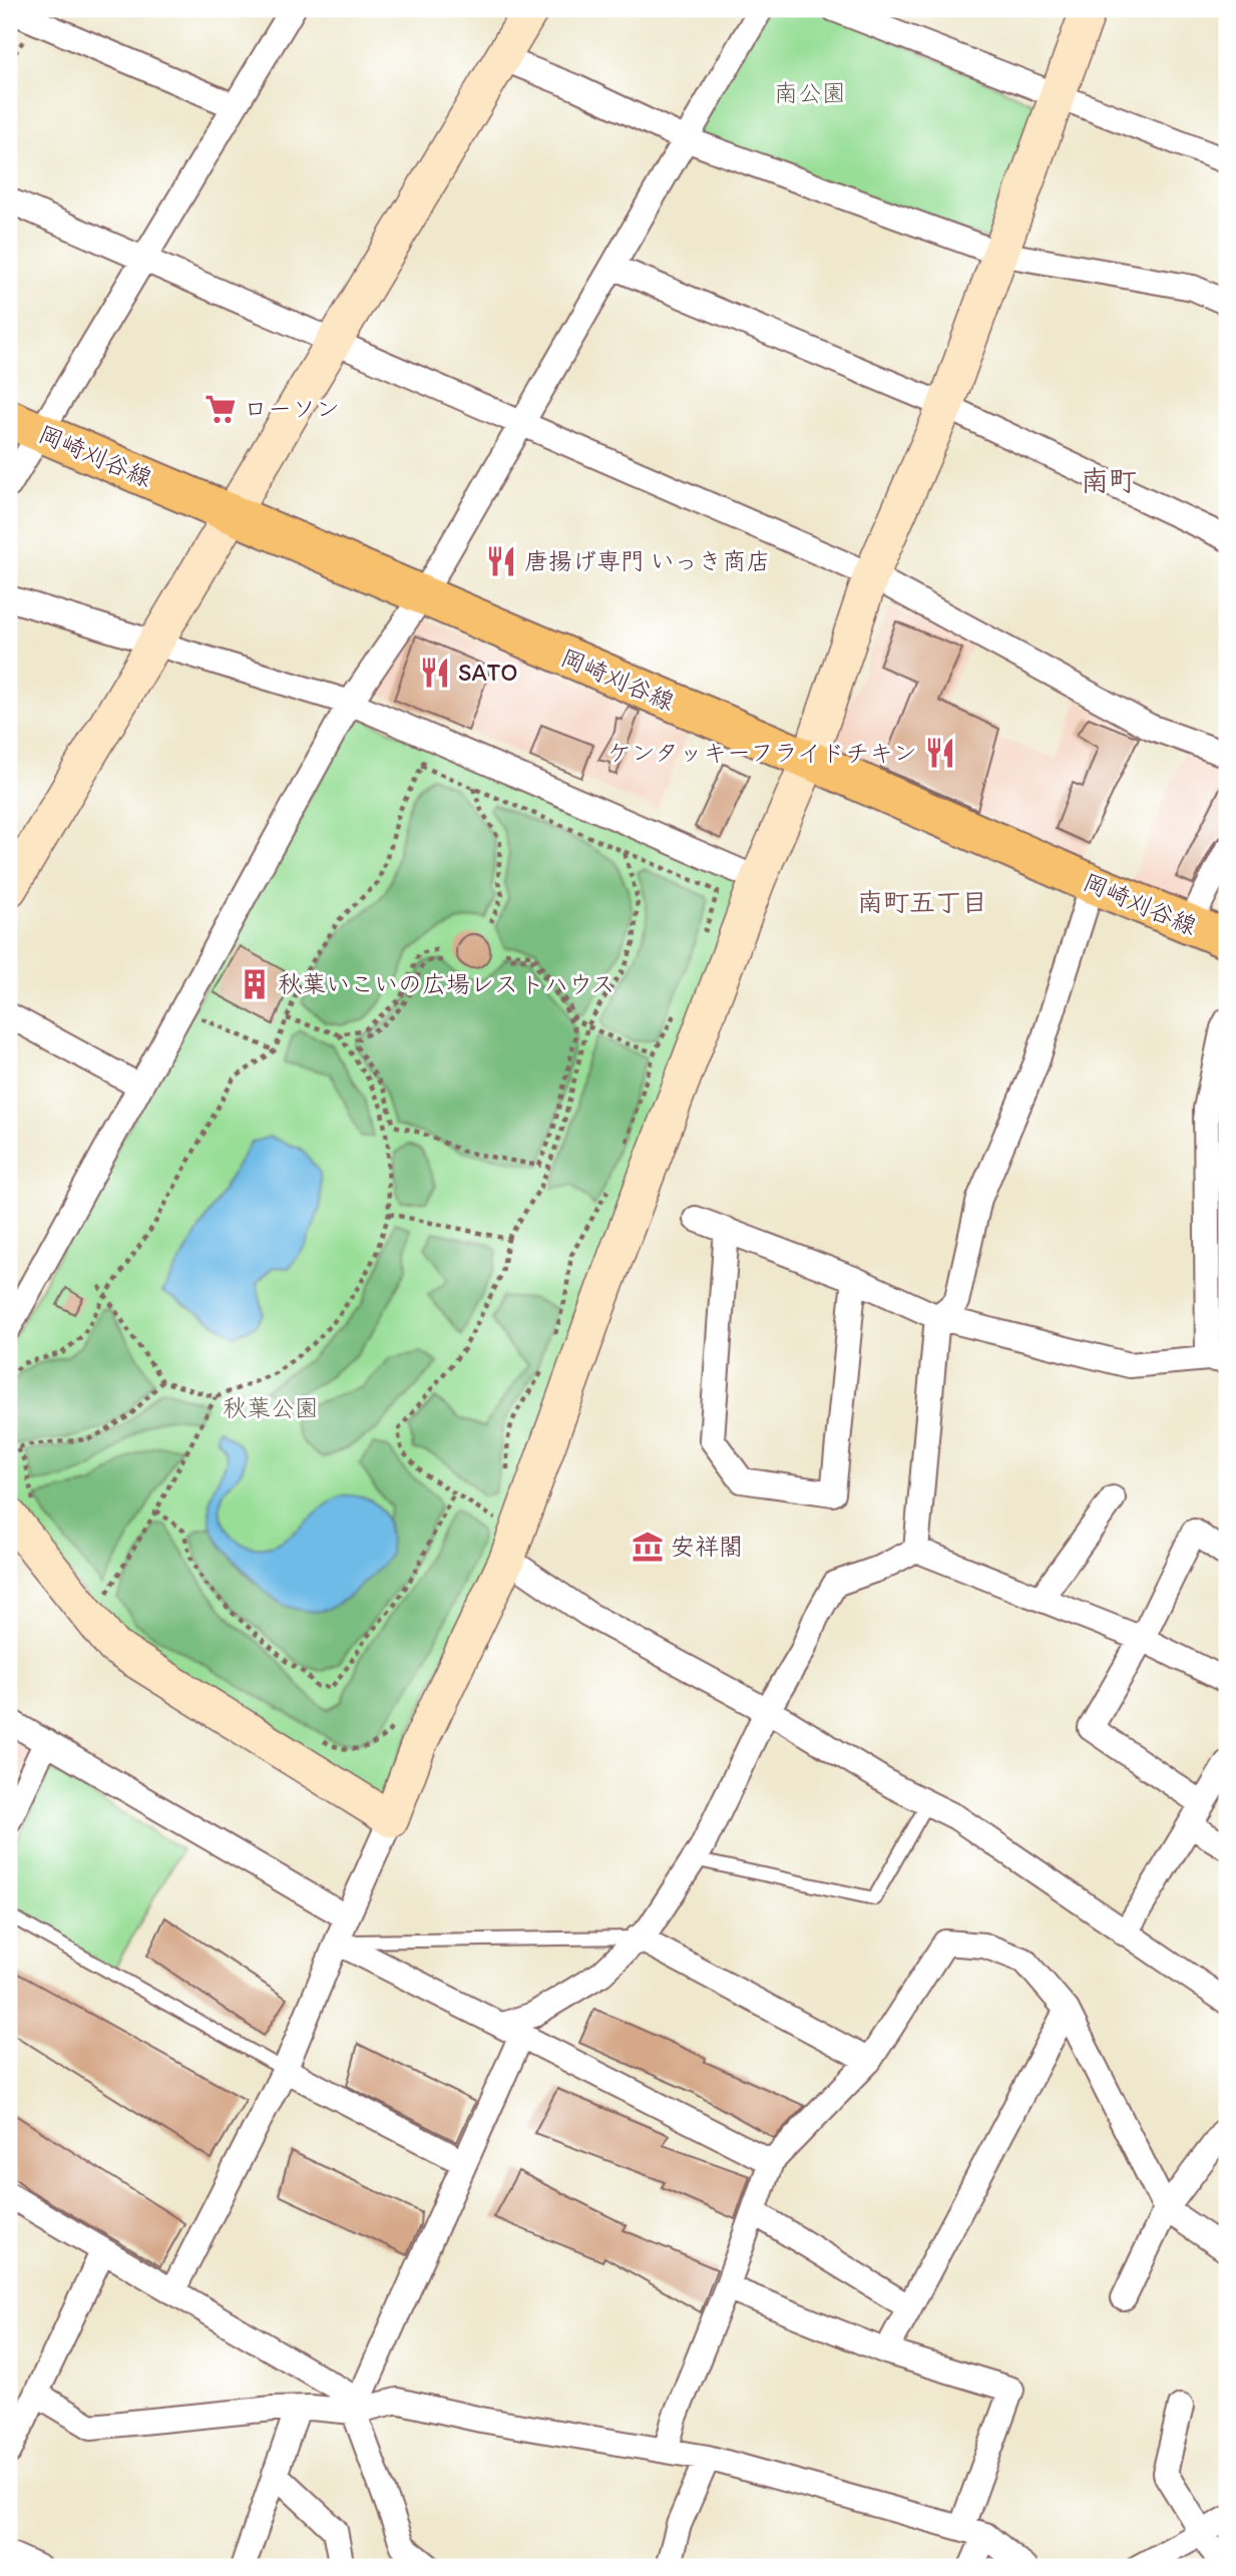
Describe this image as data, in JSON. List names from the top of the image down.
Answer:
{
  "streets": {
    "main road": ["岡崎刈谷線"]
  },
  "districts": ["南町", "南町五丁目"],
  "parks": ["南公園", "秋葉公園"],
  "places": {
    "supermarket": ["ローソン"],
    "restaurant": ["唐揚げ専門 いっき商店", "SATO", "ケンタッキーフライドチキン"],
    "building": ["秋葉いこいの広場レストハウス"],
    "museum": ["安祥閣"]
  }
}
